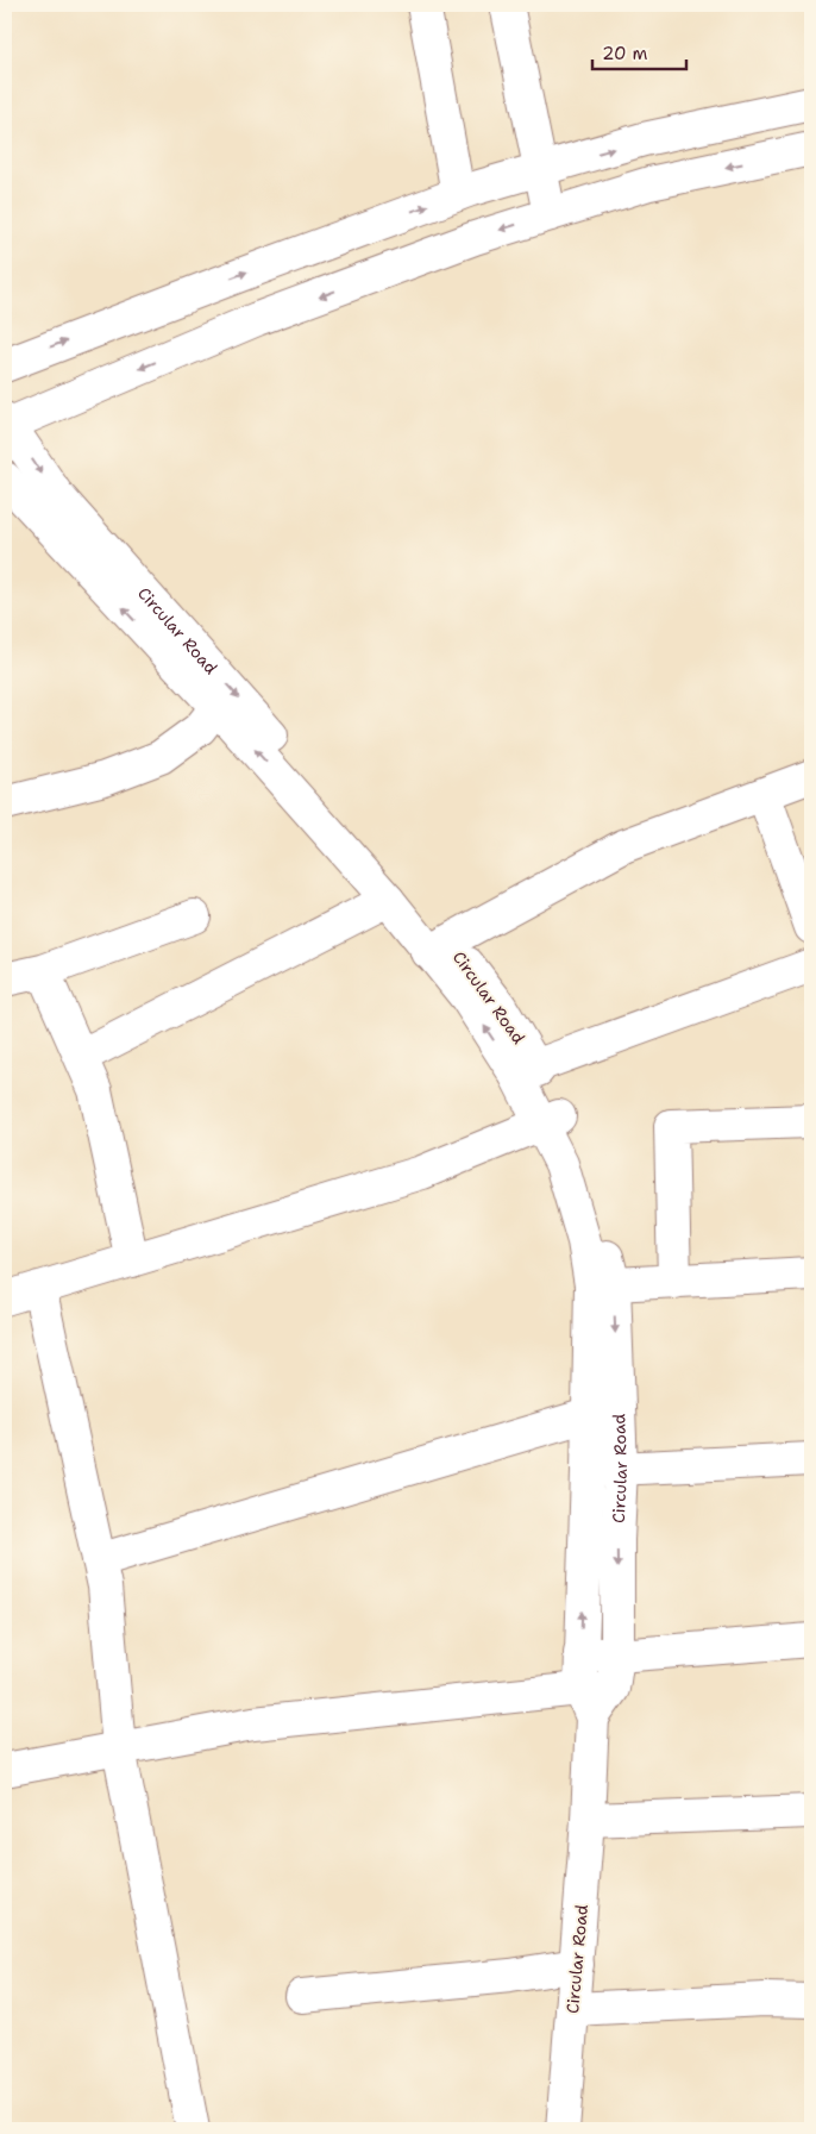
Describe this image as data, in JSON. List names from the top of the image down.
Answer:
{
  "streets": {
    "street": ["Circular Road"]
  },
  "scale_bar": "20 m"
}
